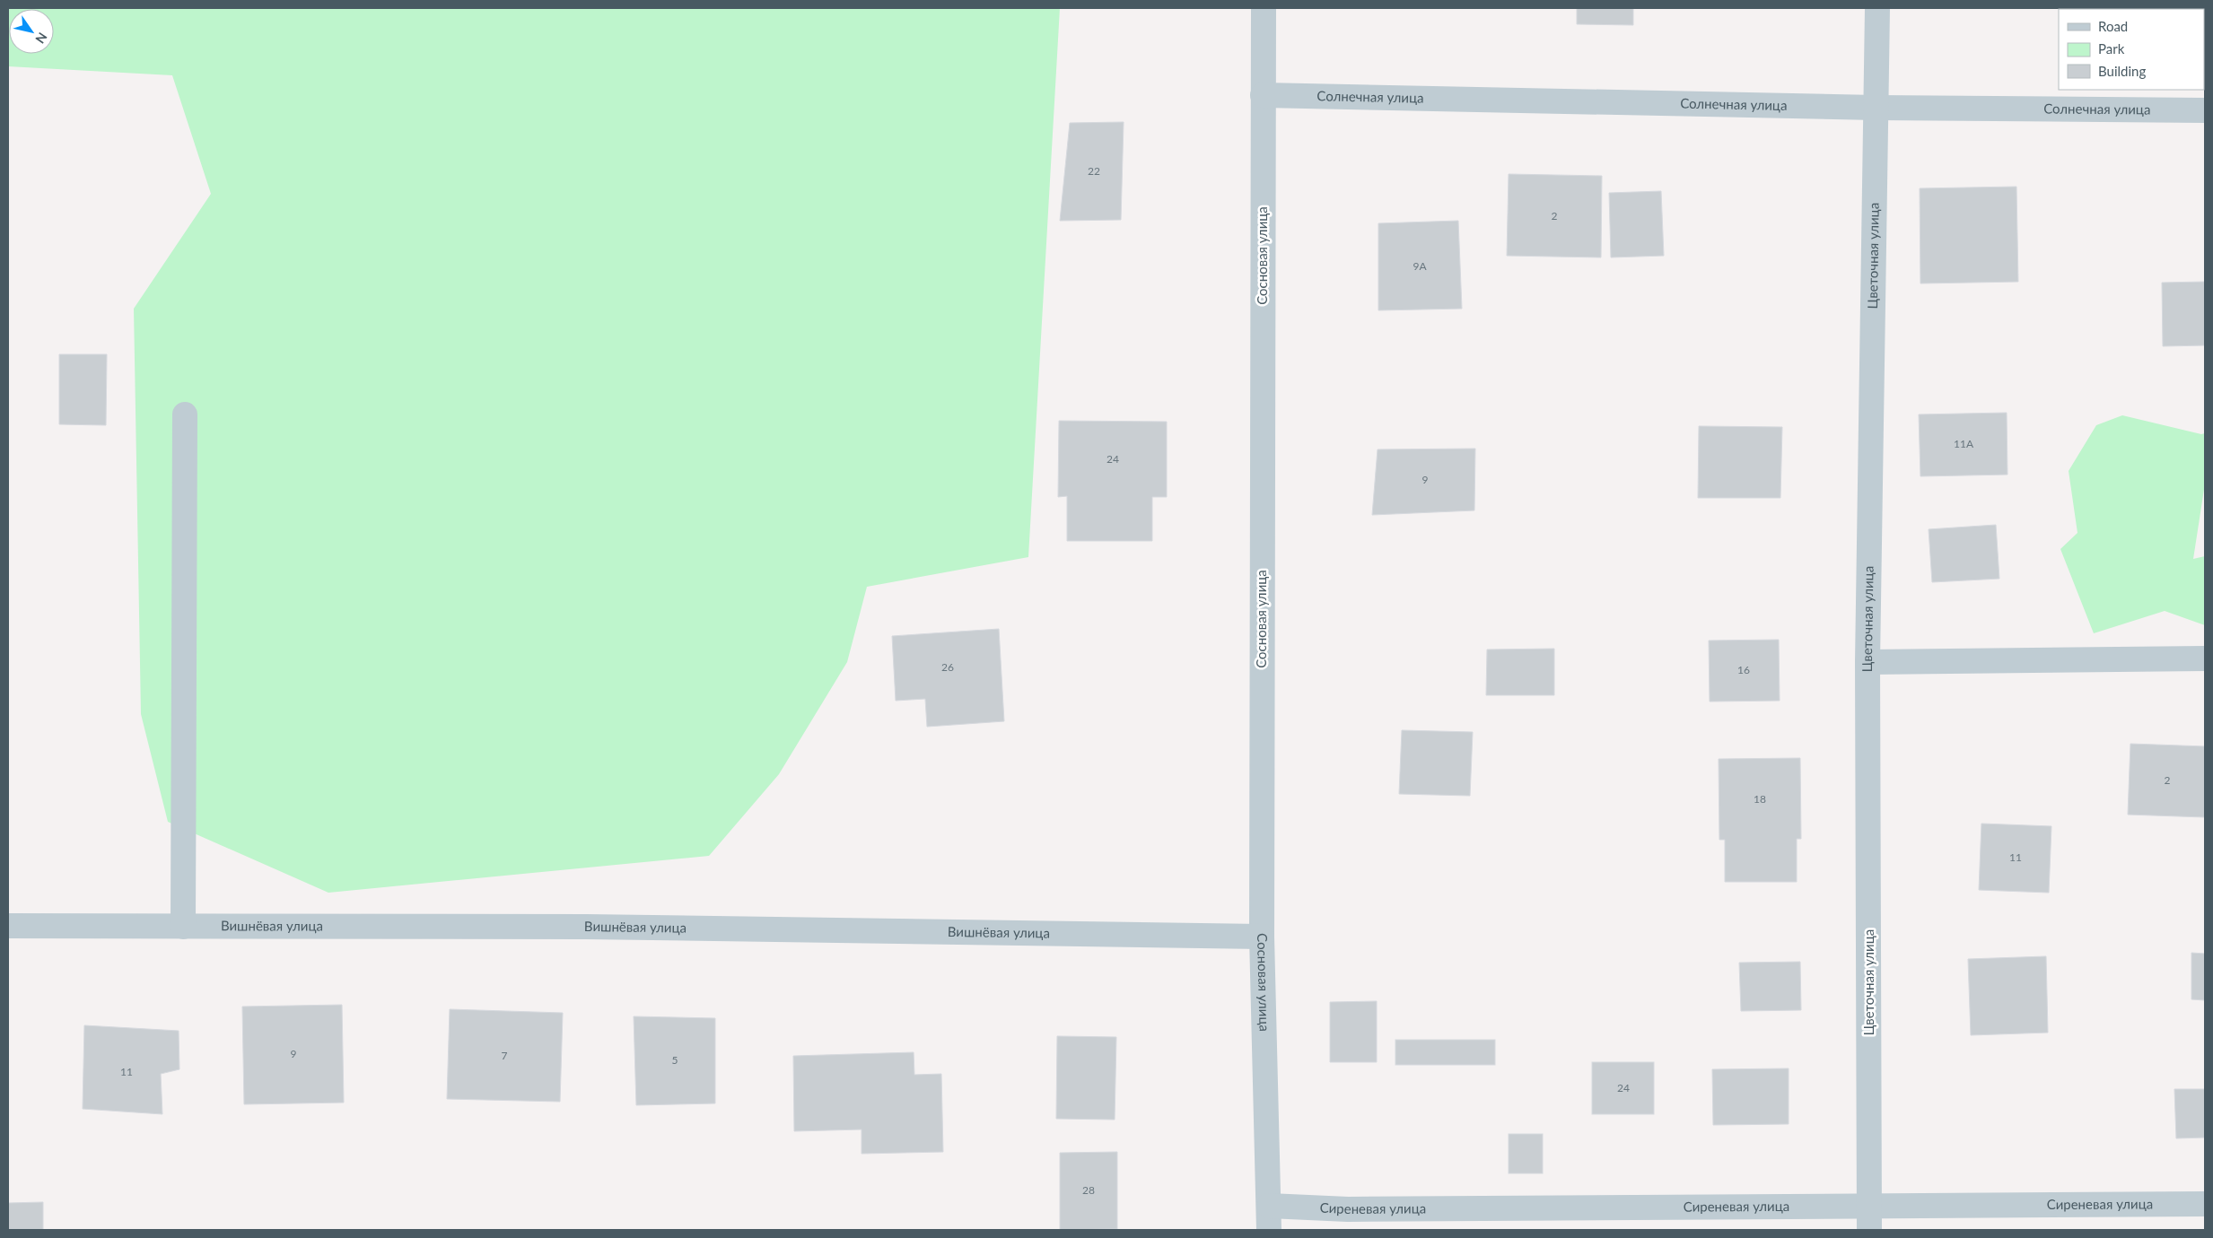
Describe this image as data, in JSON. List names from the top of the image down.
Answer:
{
  "streets": {
    "street": [
      "Солнечная улица",
      "Сосновая улица",
      "Цветочная улица",
      "Вишнёвая улица",
      "Сиреневая улица"
    ]
  },
  "crossings": [
    ["Солнечная улица", "Сосновая улица"],
    ["Солнечная улица", "Цветочная улица"],
    ["Сосновая улица", "Вишнёвая улица"],
    ["Сосновая улица", "Сиреневая улица"],
    ["Цветочная улица", "Сиреневая улица"]
  ],
  "house_numbers": [
    "22",
    "2",
    "9А",
    "11А",
    "24",
    "9",
    "26",
    "16",
    "2",
    "18",
    "11",
    "9",
    "7",
    "5",
    "11",
    "24",
    "28"
  ],
  "legend": ["Road", "Park", "Building"],
  "north": "bottom right"
}
